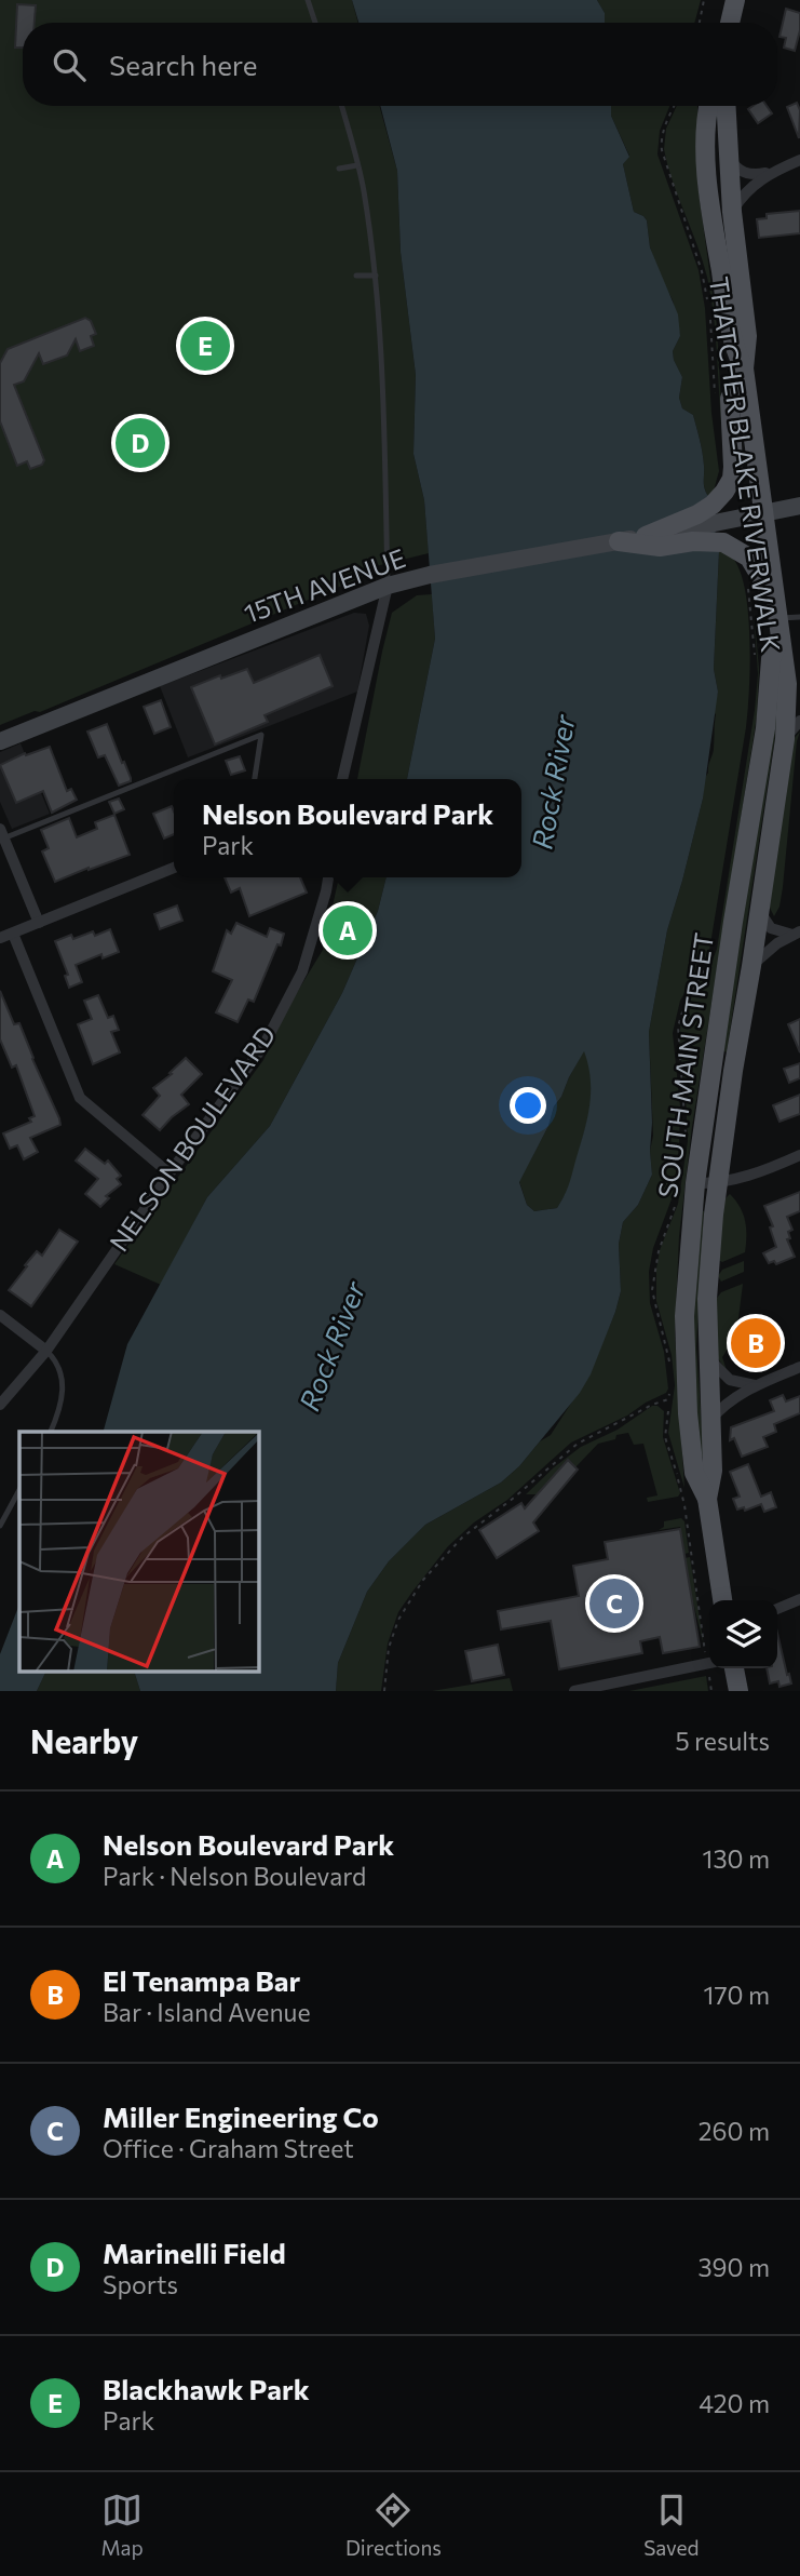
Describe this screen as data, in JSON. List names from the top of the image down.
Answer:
{
  "streets": {
    "main road": ["15TH AVENUE", "SOUTH MAIN STREET"],
    "street": ["NELSON BOULEVARD"],
    "path": ["THATCHER BLAKE RIVERWALK"]
  },
  "crossings": [
    ["15TH AVENUE", "SOUTH MAIN STREET"]
  ],
  "water": ["Rock River"],
  "page": {
    "search": "Search here",
    "pins": [
      "E",
      "D",
      "A",
      "B",
      "C"
    ],
    "popup": ["Nelson Boulevard Park", "Park"],
    "heading": ["Nearby", "5 results"],
    "list": [
      {
        "mark": "A",
        "name": "Nelson Boulevard Park",
        "note": "Park · Nelson Boulevard",
        "value": "130 m"
      },
      {
        "mark": "B",
        "name": "El Tenampa Bar",
        "note": "Bar · Island Avenue",
        "value": "170 m"
      },
      {
        "mark": "C",
        "name": "Miller Engineering Co",
        "note": "Office · Graham Street",
        "value": "260 m"
      },
      {
        "mark": "D",
        "name": "Marinelli Field",
        "note": "Sports",
        "value": "390 m"
      },
      {
        "mark": "E",
        "name": "Blackhawk Park",
        "note": "Park",
        "value": "420 m"
      }
    ],
    "nav": ["Map", "Directions", "Saved"]
  }
}
